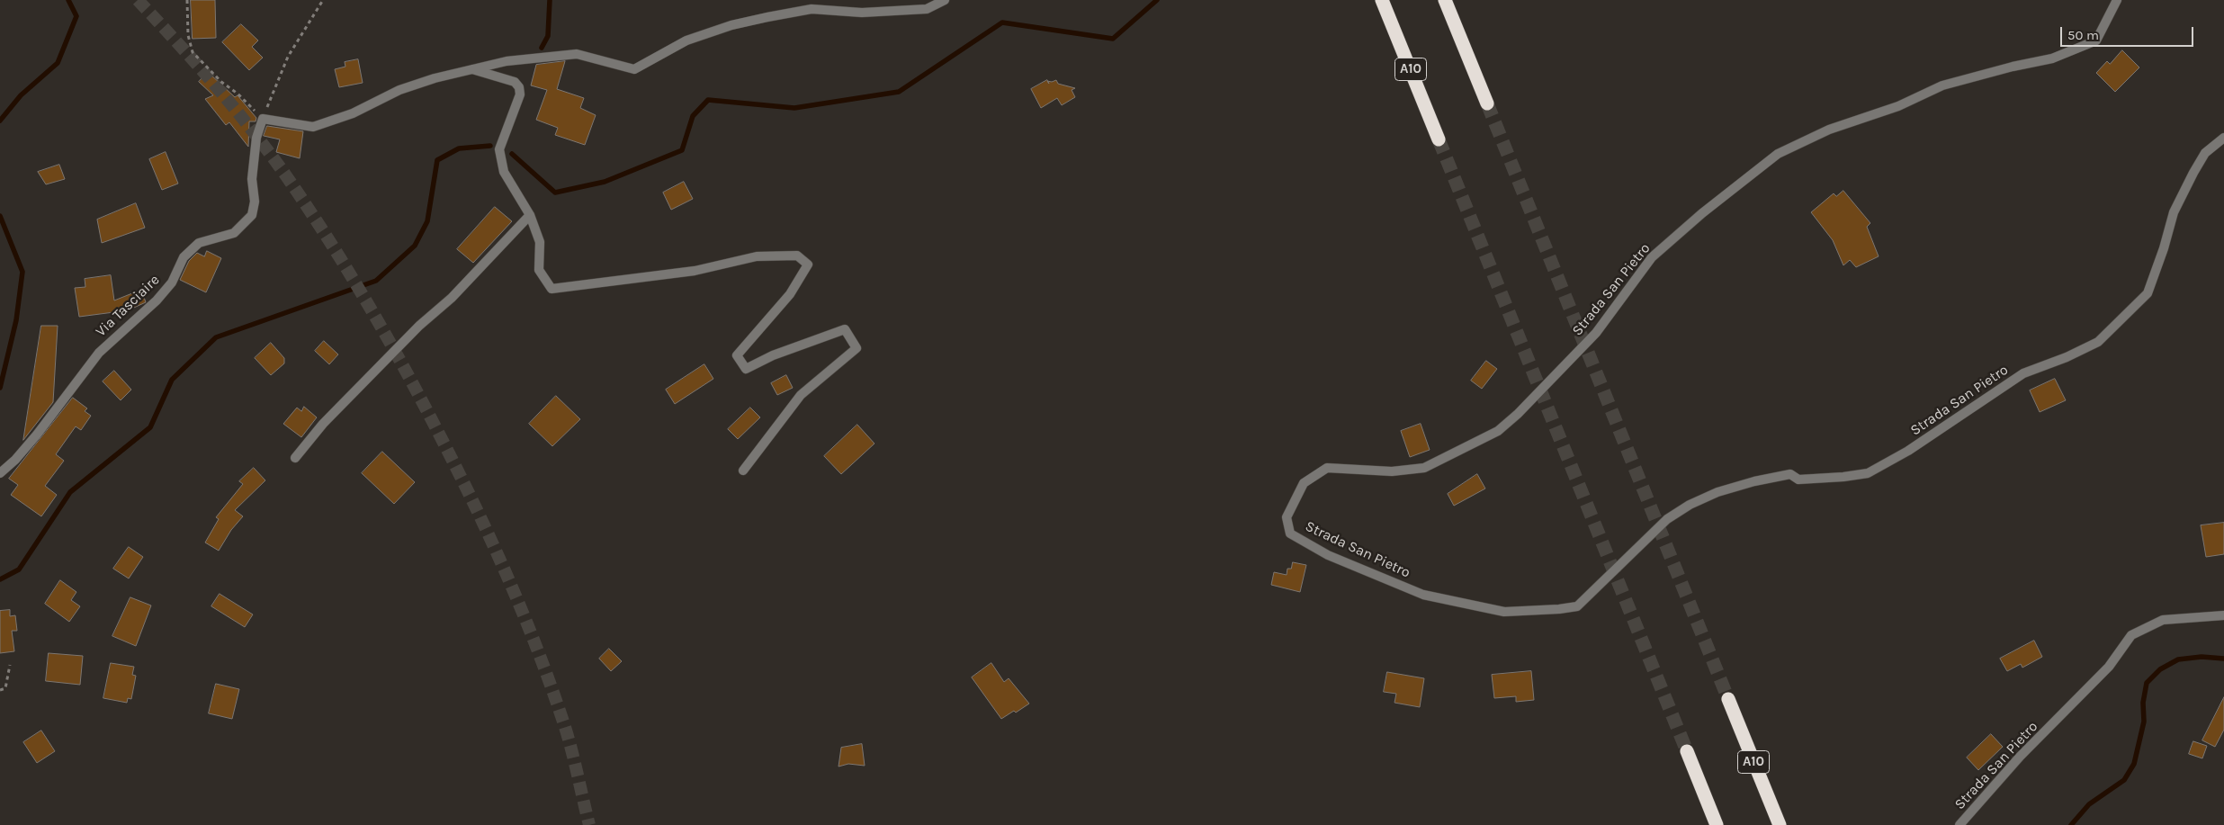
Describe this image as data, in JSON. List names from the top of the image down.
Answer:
{
  "streets": {
    "highway": ["A10"],
    "street": ["Strada San Pietro", "Via Tasciaire"]
  },
  "scale_bar": "50 m"
}
